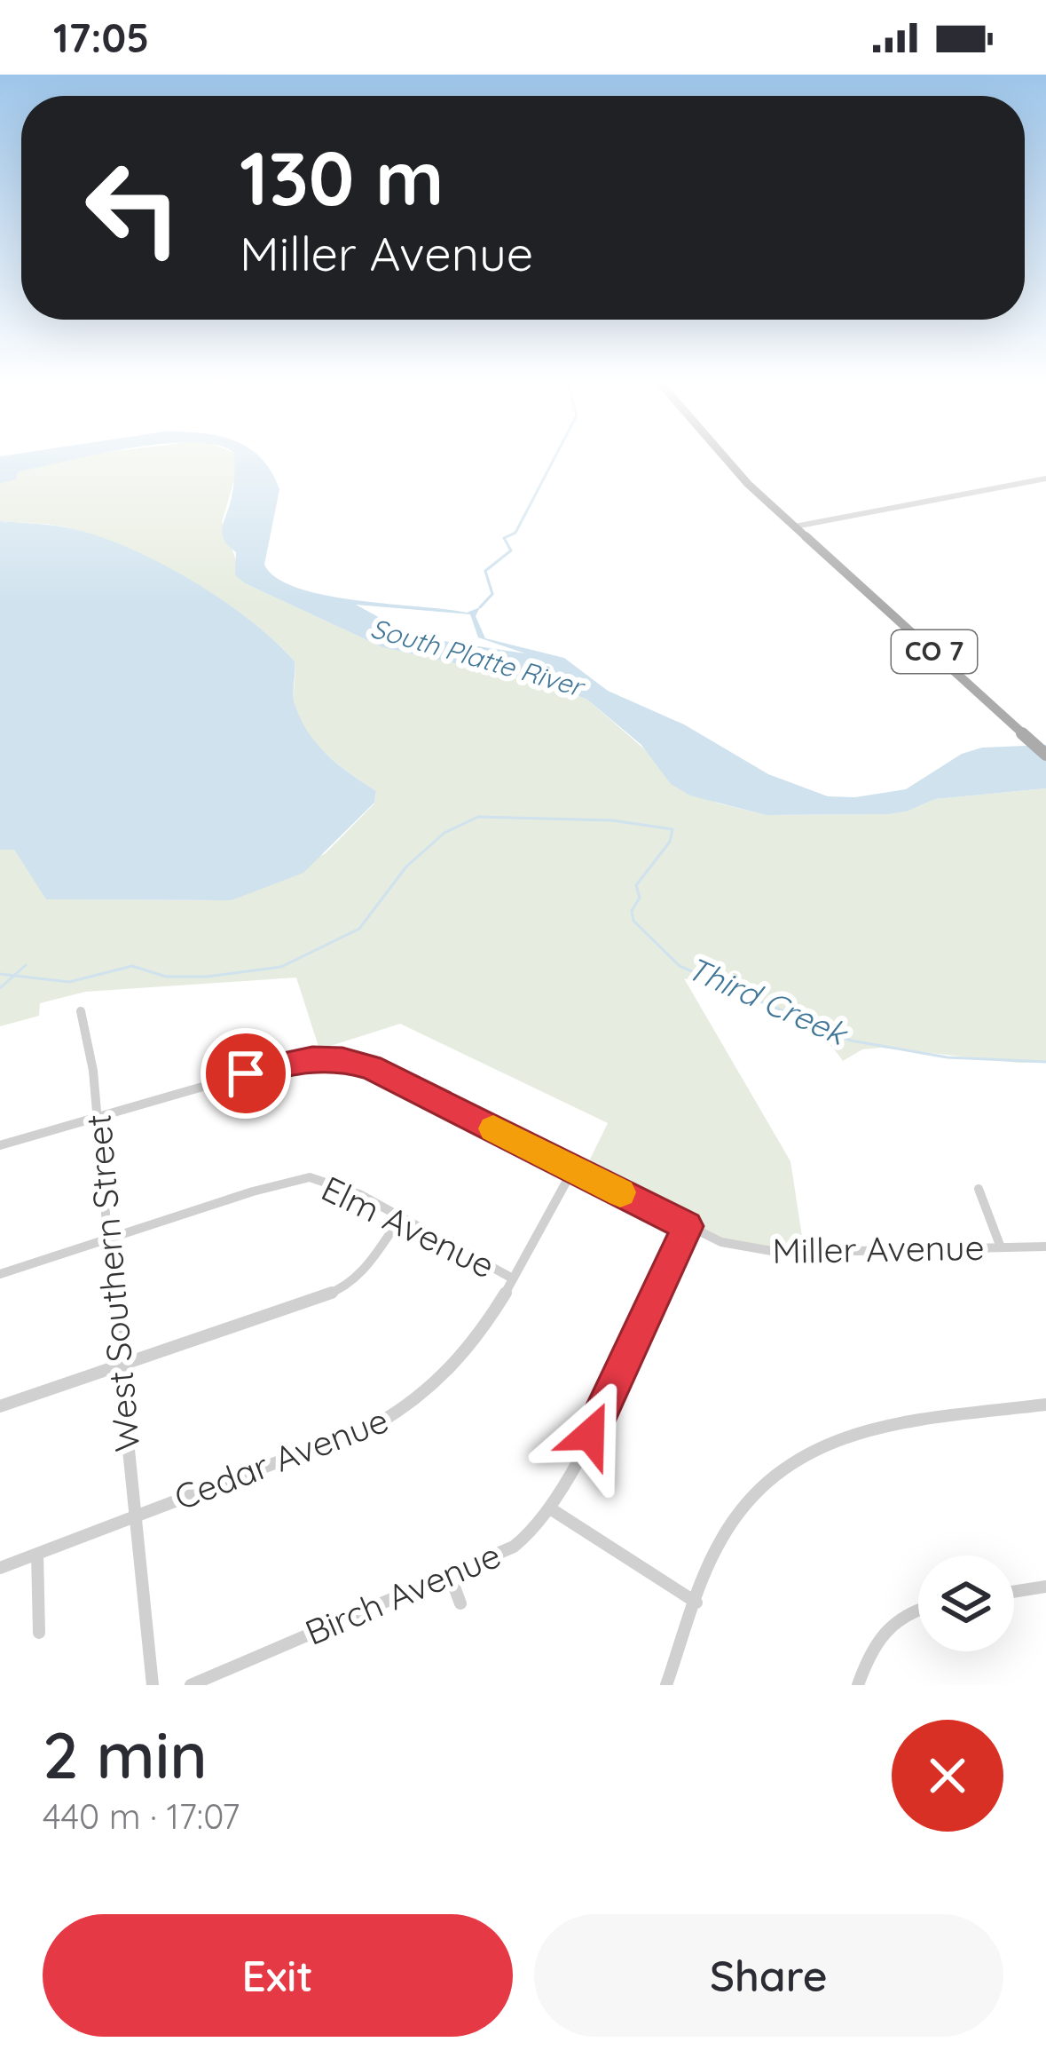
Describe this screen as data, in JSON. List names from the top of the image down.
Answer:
{
  "streets": {
    "main road": ["CO 7"],
    "street": [
      "Elm Avenue",
      "Miller Avenue",
      "West Southern Street",
      "Cedar Avenue",
      "Birch Avenue"
    ]
  },
  "crossings": [
    ["Elm Avenue", "West Southern Street"],
    ["Elm Avenue", "Cedar Avenue"],
    ["Miller Avenue", "West Southern Street"],
    ["Miller Avenue", "Cedar Avenue"],
    ["Miller Avenue", "Birch Avenue"],
    ["West Southern Street", "Cedar Avenue"]
  ],
  "water": ["South Platte River", "Third Creek"],
  "page": {
    "status": "17:05",
    "turn": ["130 m", "Miller Avenue"],
    "heading": ["2 min", "440 m · 17:07"],
    "buttons": ["Exit", "Share"]
  }
}
